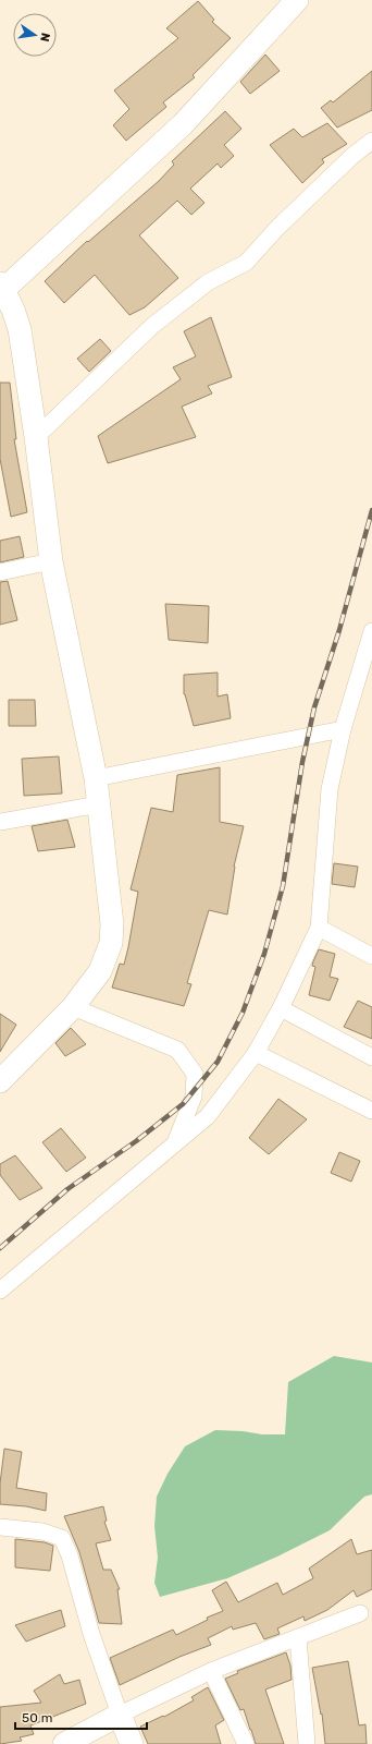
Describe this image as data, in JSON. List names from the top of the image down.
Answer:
{
  "scale_bar": "50 m",
  "north": "right"
}
